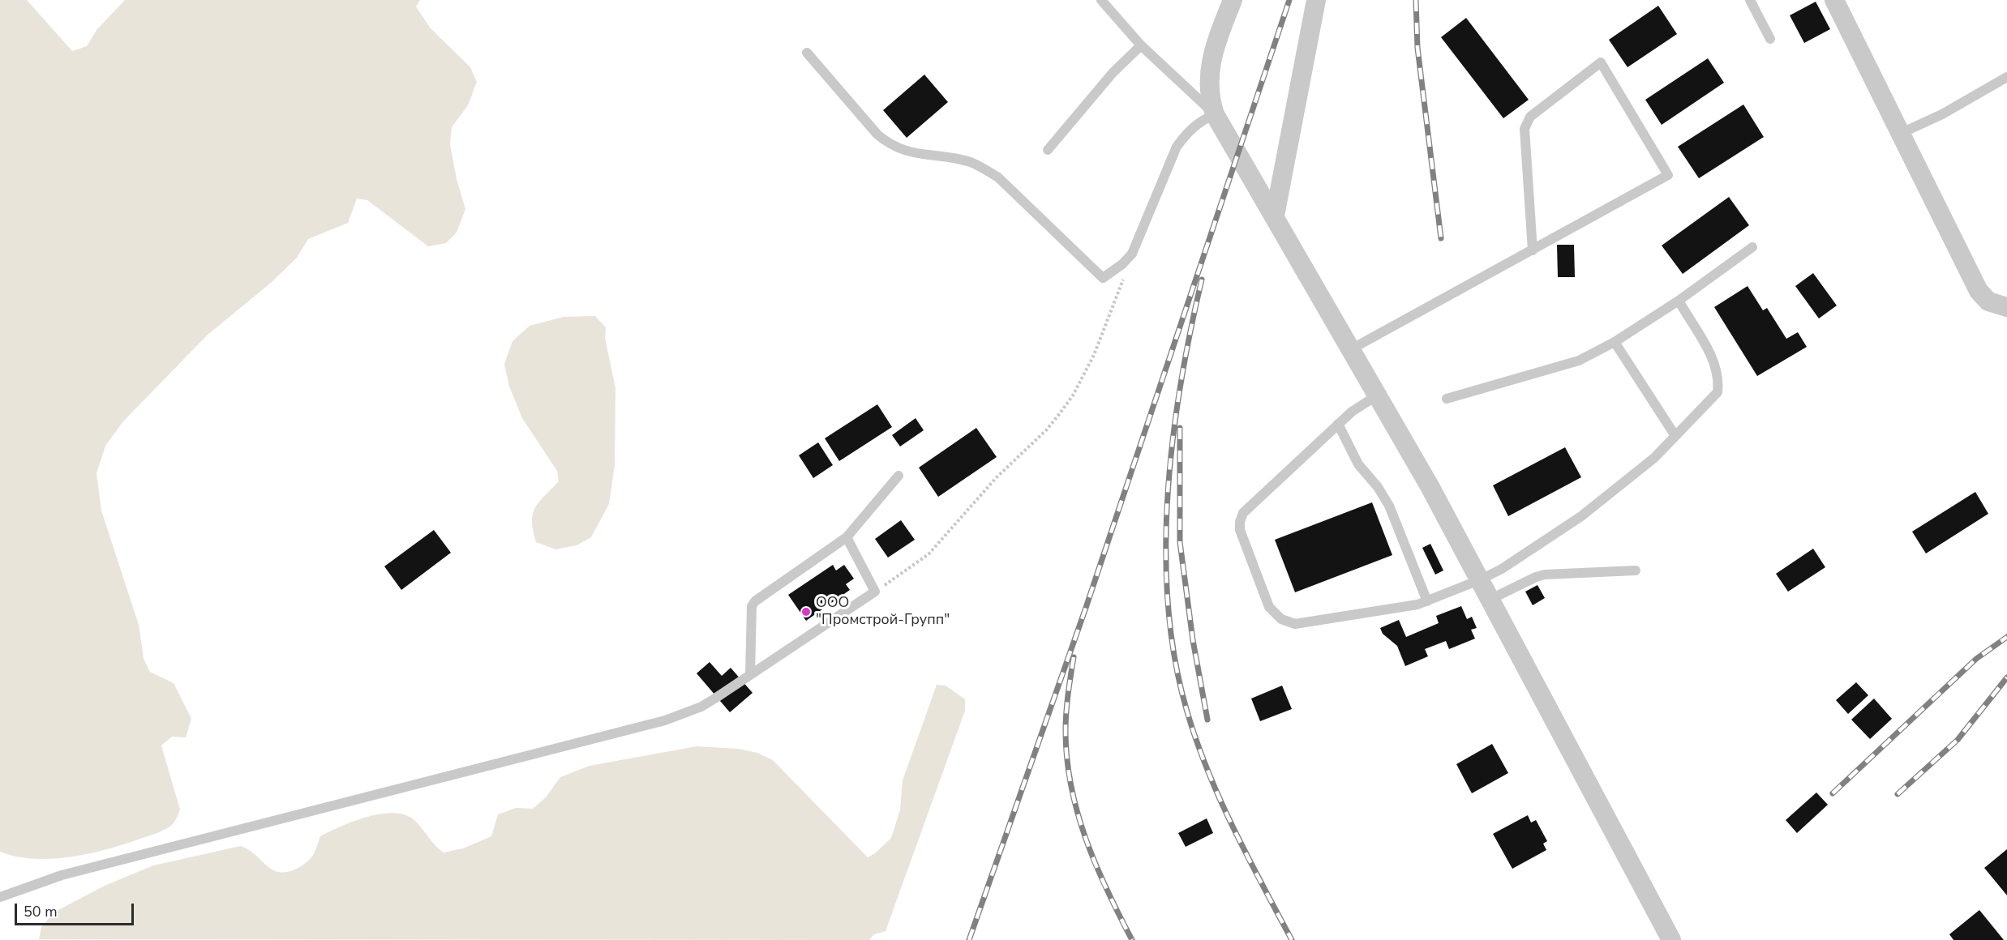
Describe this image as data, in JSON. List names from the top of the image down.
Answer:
{
  "places": ["ООО \"Промстрой-Групп\""],
  "scale_bar": "50 m"
}
